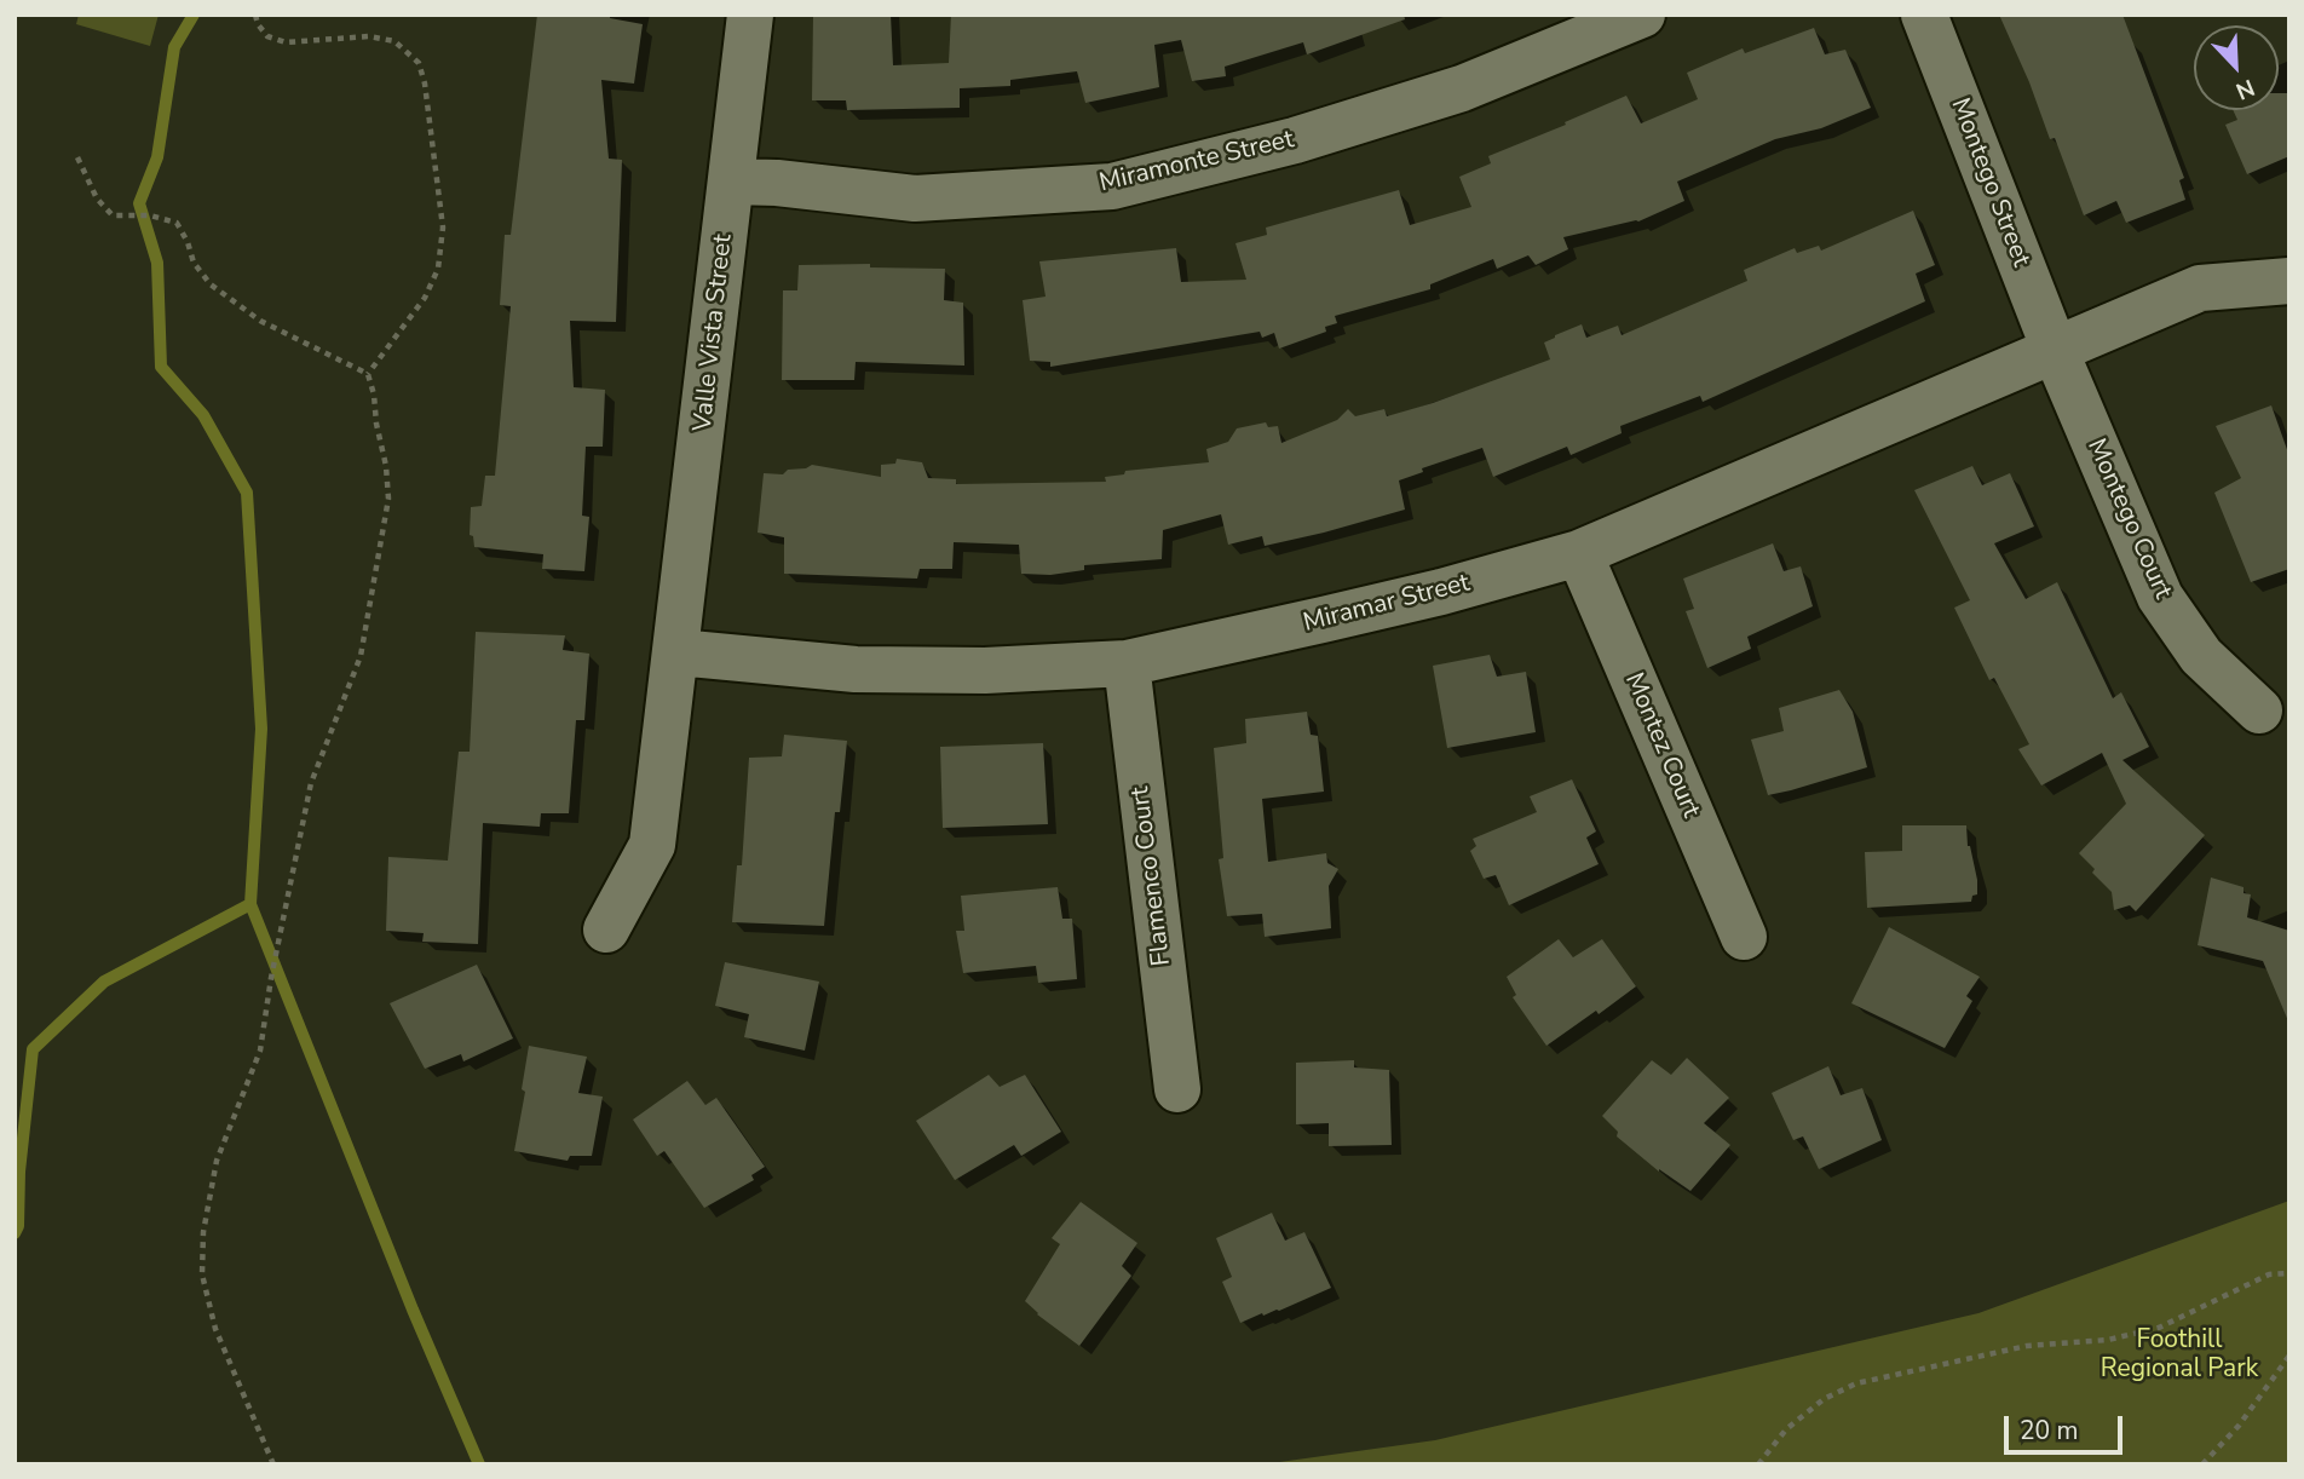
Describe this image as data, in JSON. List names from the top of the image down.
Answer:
{
  "streets": {
    "street": [
      "Miramonte Street",
      "Montego Street",
      "Valle Vista Street",
      "Montego Court",
      "Miramar Street",
      "Montez Court",
      "Flamenco Court"
    ]
  },
  "crossings": [
    ["Miramonte Street", "Valle Vista Street"],
    ["Montego Street", "Montego Court"],
    ["Montego Street", "Miramar Street"],
    ["Valle Vista Street", "Miramar Street"],
    ["Montego Court", "Miramar Street"],
    ["Miramar Street", "Montez Court"],
    ["Miramar Street", "Flamenco Court"]
  ],
  "parks": ["Foothill Regional Park"],
  "scale_bar": "20 m",
  "north": "bottom right"
}
